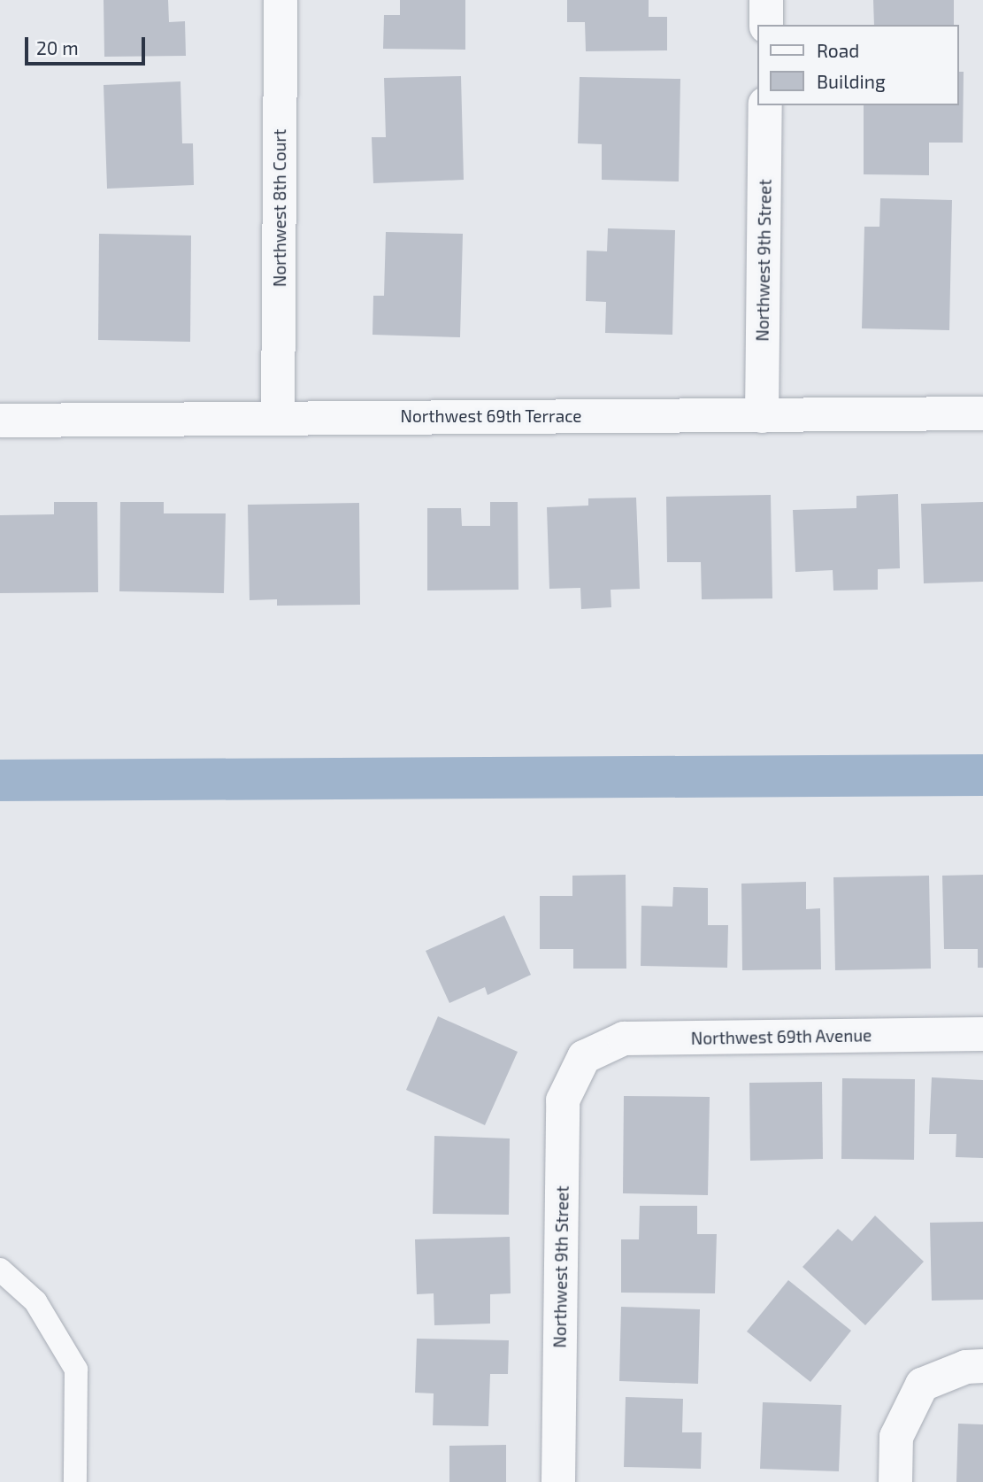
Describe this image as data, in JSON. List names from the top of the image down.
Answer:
{
  "streets": {
    "street": [
      "Northwest 8th Court",
      "Northwest 9th Street",
      "Northwest 69th Terrace",
      "Northwest 69th Avenue"
    ]
  },
  "crossings": [
    ["Northwest 8th Court", "Northwest 69th Terrace"],
    ["Northwest 9th Street", "Northwest 69th Terrace"],
    ["Northwest 9th Street", "Northwest 69th Avenue"]
  ],
  "legend": ["Road", "Building"],
  "scale_bar": "20 m"
}
